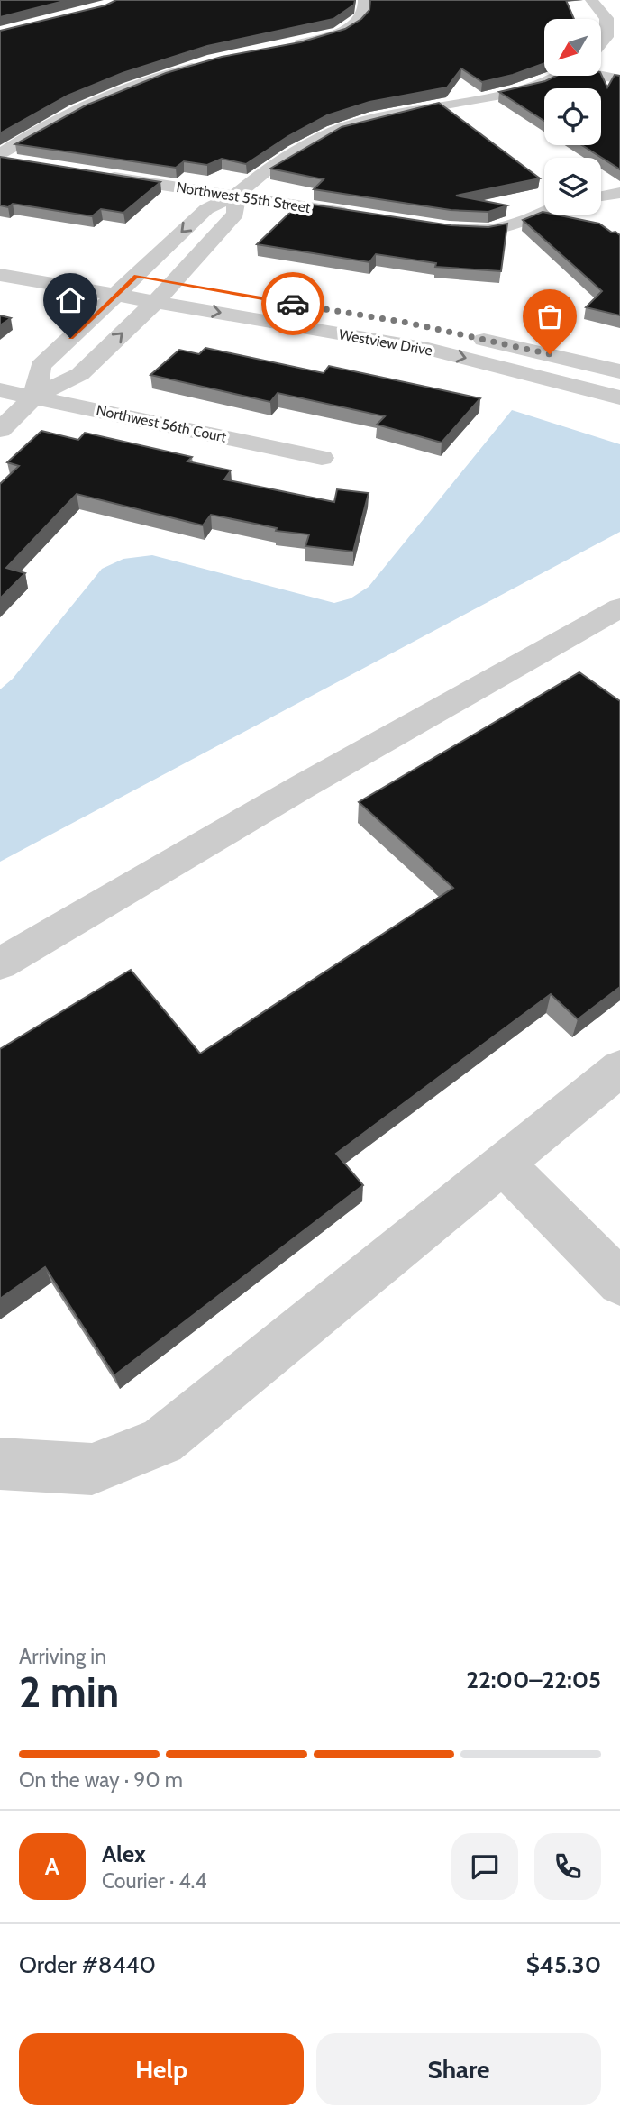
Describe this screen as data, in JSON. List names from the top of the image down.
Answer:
{
  "streets": {
    "street": ["Northwest 55th Street", "Westview Drive", "Northwest 56th Court"]
  },
  "north": "bottom left",
  "page": {
    "heading": ["2 min", "Arriving in", "22:00–22:05"],
    "panel": [
      "Alex",
      "Courier · 4.4",
      "Order #8440",
      "$45.30"
    ],
    "bar": "On the way · 90 m",
    "round": "A",
    "buttons": ["Help", "Share"]
  }
}
